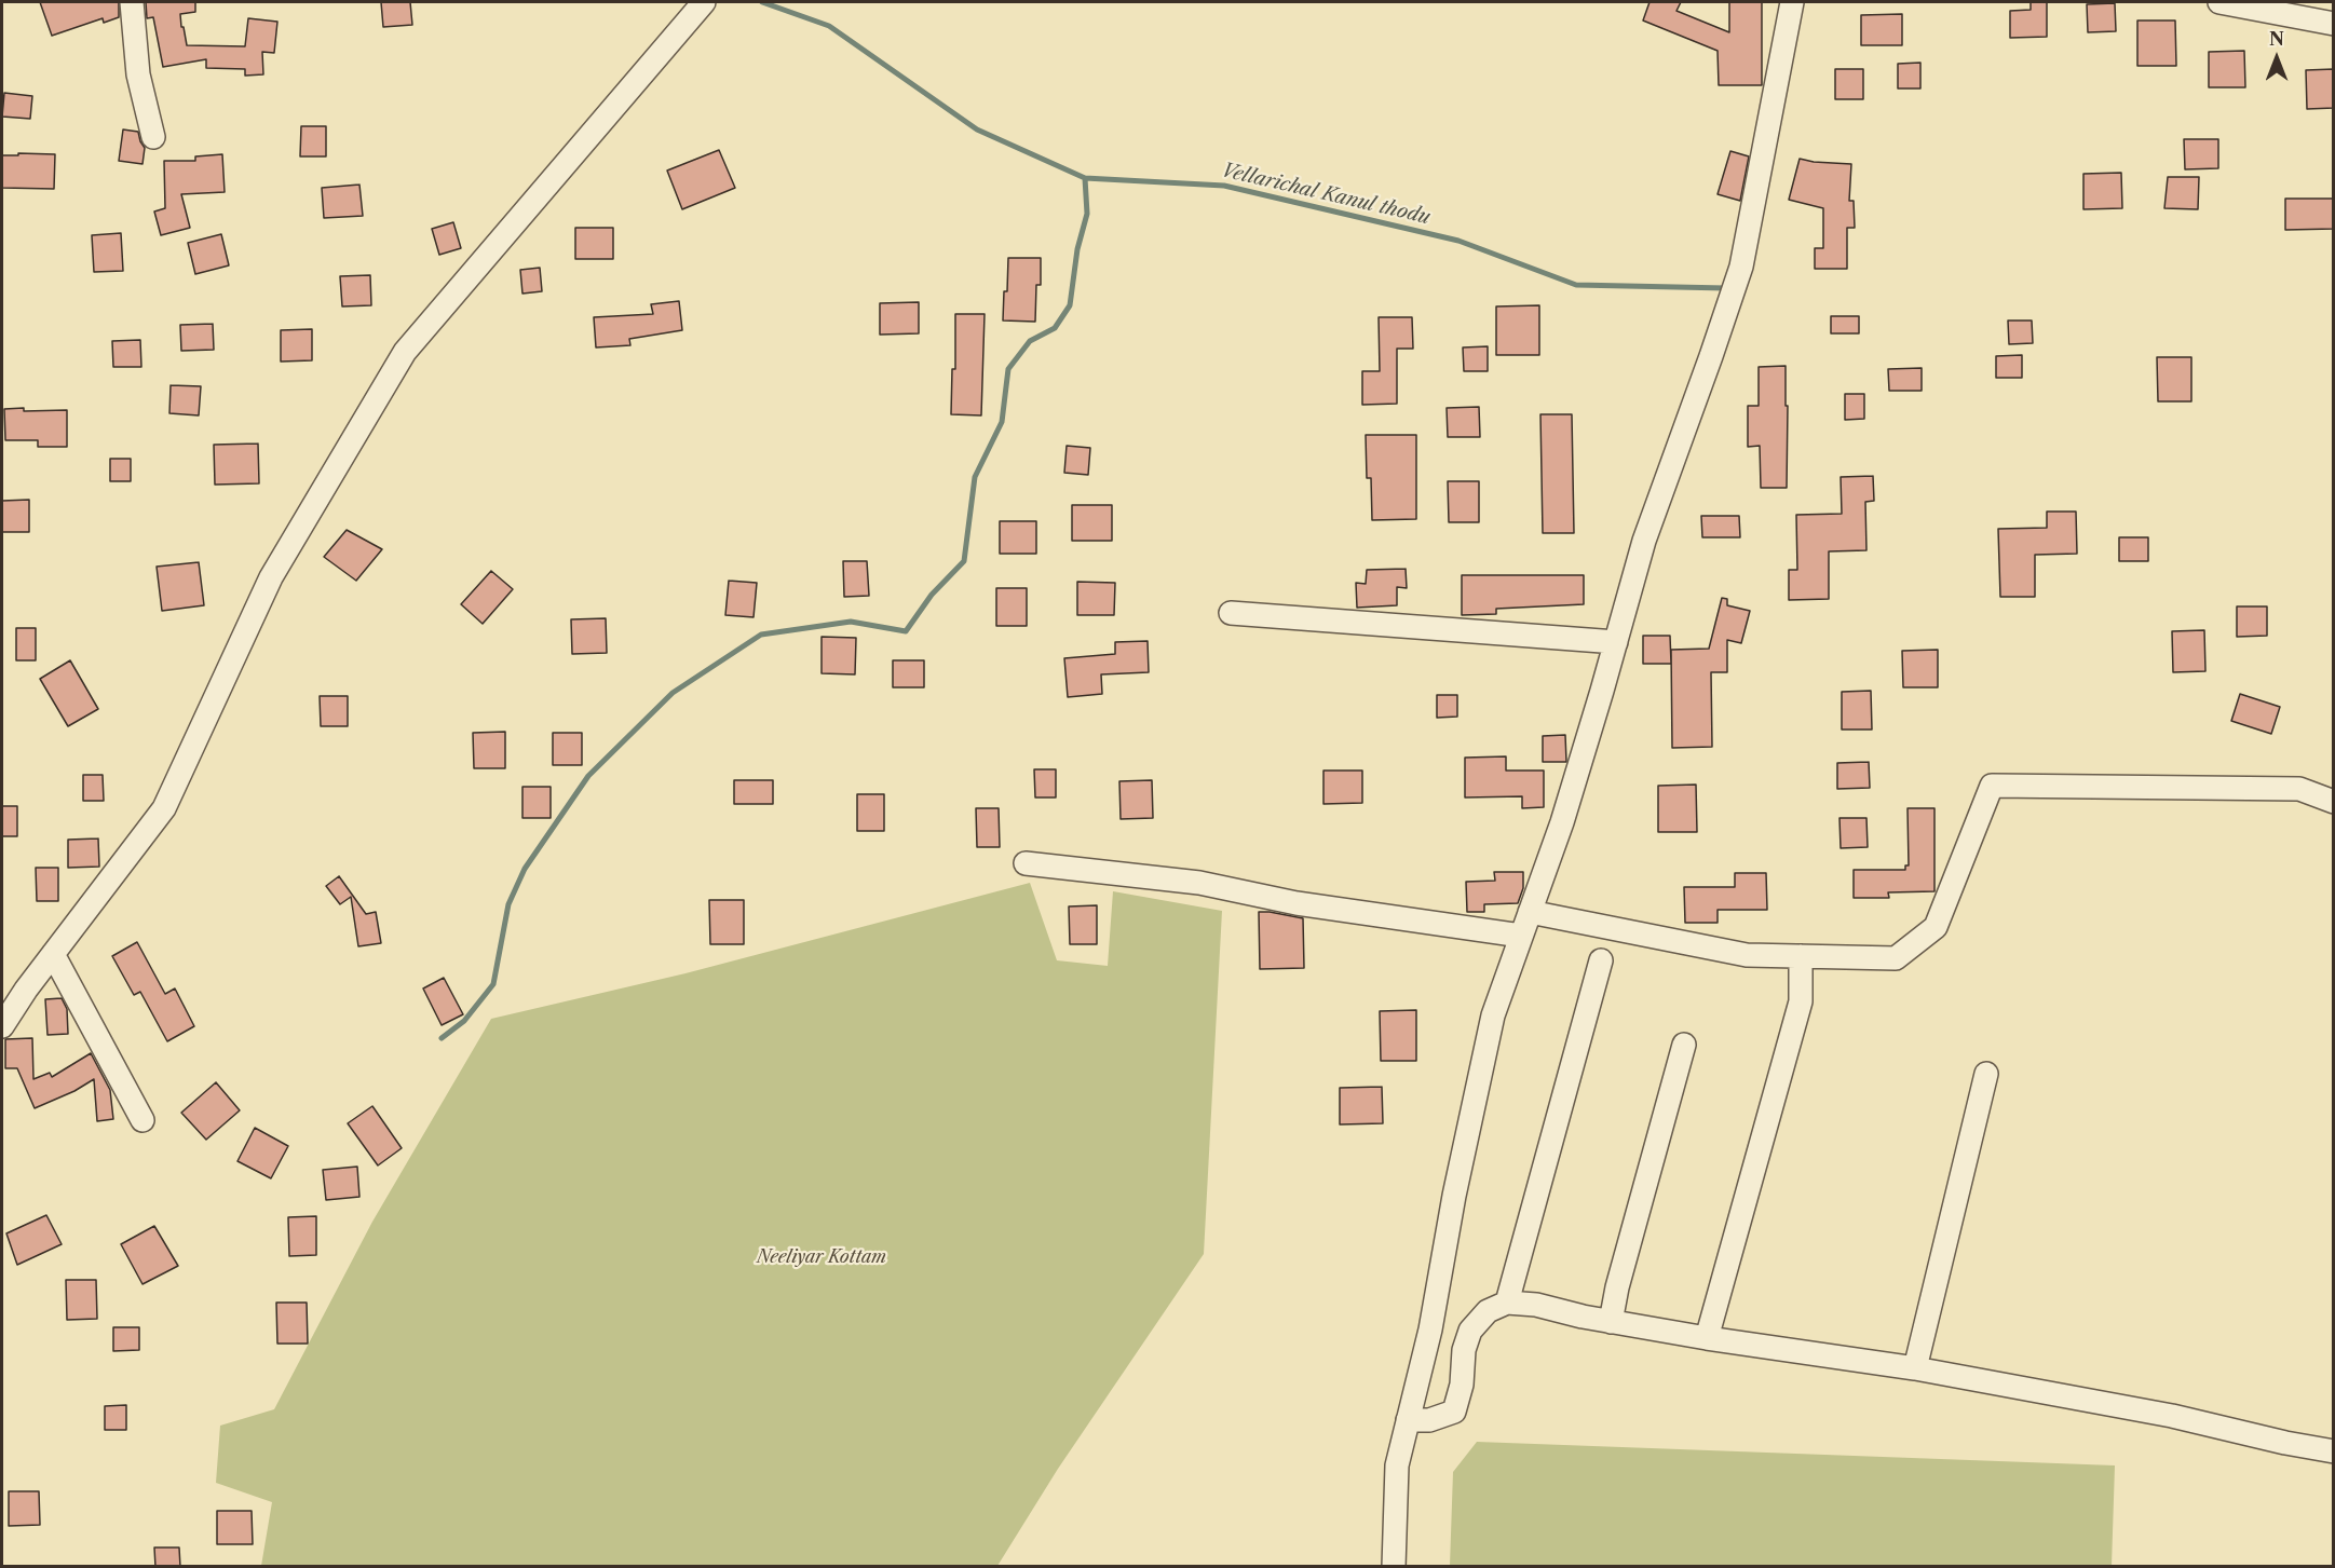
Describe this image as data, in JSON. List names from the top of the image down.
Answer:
{
  "water": ["Vellarichal Kanul thodu"],
  "parks": ["Neeliyar Kottam"],
  "north": "top"
}
